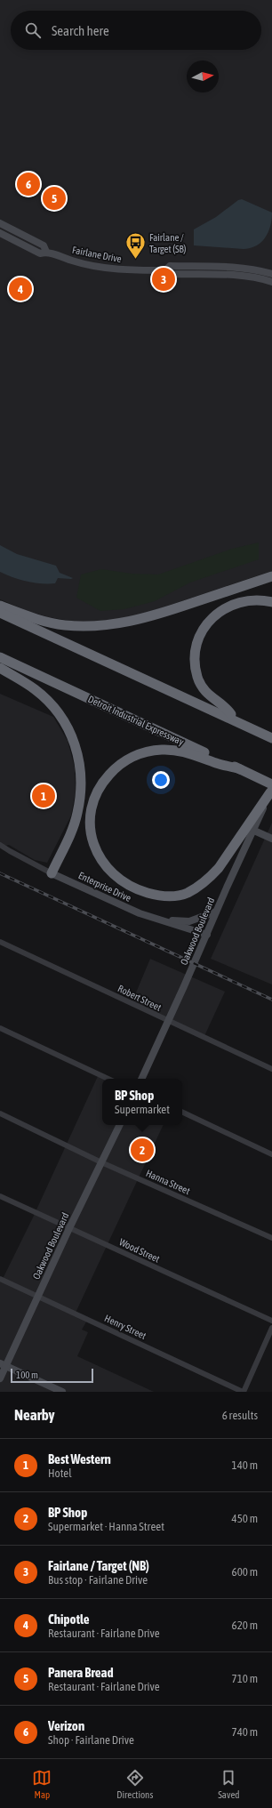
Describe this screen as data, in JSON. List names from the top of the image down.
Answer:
{
  "streets": {
    "highway": ["Detroit Industrial Expressway"],
    "main road": ["Fairlane Drive", "Enterprise Drive", "Oakwood Boulevard"],
    "street": [
      "Robert Street",
      "Hanna Street",
      "Wood Street",
      "Henry Street"
    ]
  },
  "crossings": [
    ["Detroit Industrial Expressway", "Oakwood Boulevard"],
    ["Enterprise Drive", "Oakwood Boulevard"],
    ["Oakwood Boulevard", "Robert Street"],
    ["Oakwood Boulevard", "Hanna Street"],
    ["Oakwood Boulevard", "Wood Street"],
    ["Oakwood Boulevard", "Henry Street"]
  ],
  "places": {
    "bus stop": ["Fairlane / Target (SB)"]
  },
  "scale_bar": "100 m",
  "north": "right",
  "page": {
    "search": "Search here",
    "pins": [
      "6",
      "5",
      "3",
      "4",
      "1",
      "2"
    ],
    "popup": ["BP Shop", "Supermarket"],
    "scale": "100 m",
    "heading": ["Nearby", "6 results"],
    "list": [
      {
        "mark": "1",
        "name": "Best Western",
        "note": "Hotel",
        "value": "140 m"
      },
      {
        "mark": "2",
        "name": "BP Shop",
        "note": "Supermarket · Hanna Street",
        "value": "450 m"
      },
      {
        "mark": "3",
        "name": "Fairlane / Target (NB)",
        "note": "Bus stop · Fairlane Drive",
        "value": "600 m"
      },
      {
        "mark": "4",
        "name": "Chipotle",
        "note": "Restaurant · Fairlane Drive",
        "value": "620 m"
      },
      {
        "mark": "5",
        "name": "Panera Bread",
        "note": "Restaurant · Fairlane Drive",
        "value": "710 m"
      },
      {
        "mark": "6",
        "name": "Verizon",
        "note": "Shop · Fairlane Drive",
        "value": "740 m"
      }
    ],
    "nav": ["Map", "Directions", "Saved"]
  }
}
